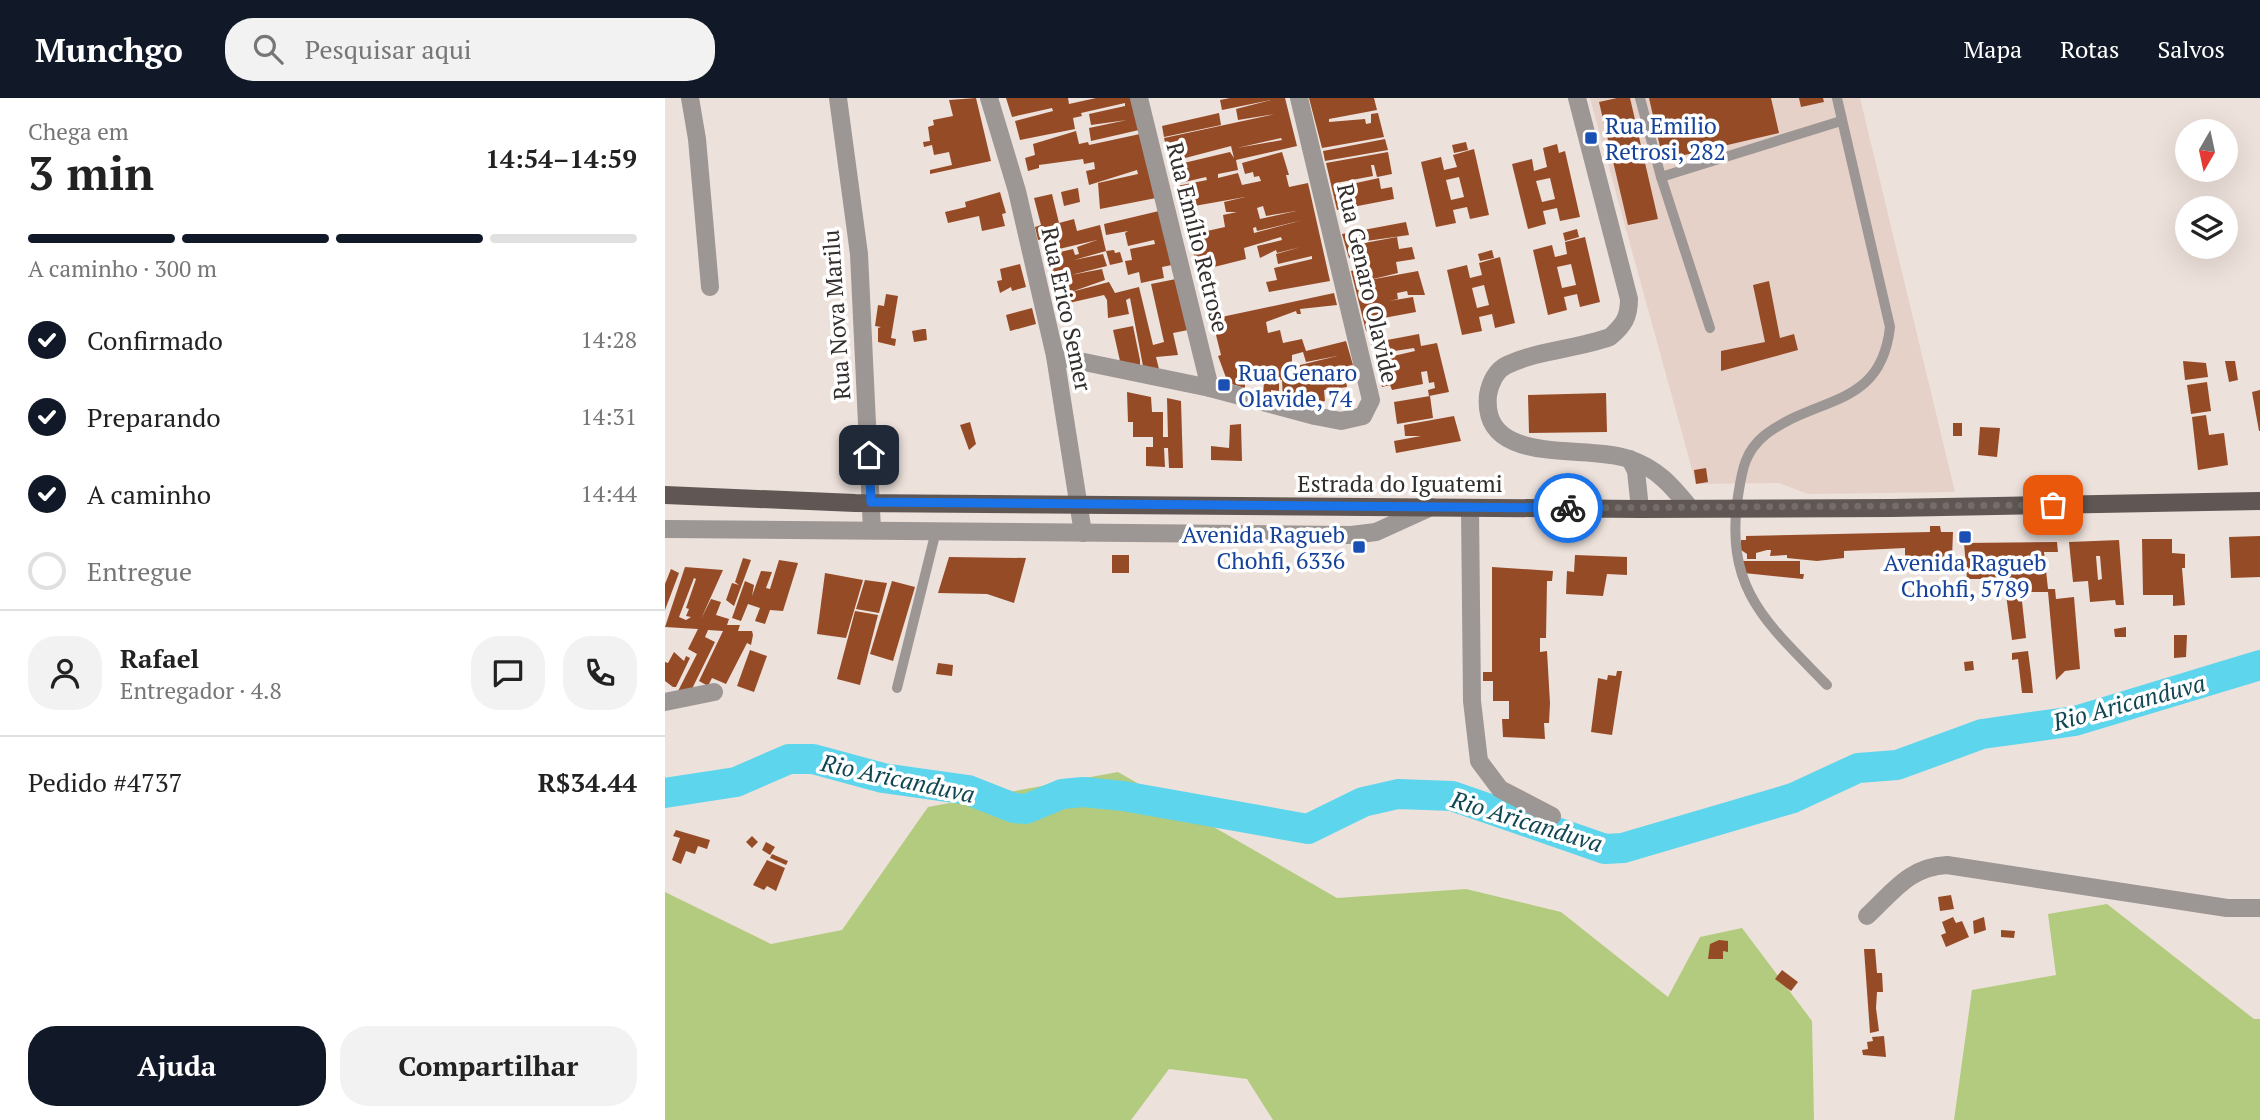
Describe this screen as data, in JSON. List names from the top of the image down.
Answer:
{
  "streets": {
    "main road": ["Estrada do Iguatemi"],
    "street": [
      "Rua Emílio Retrose",
      "Rua Genaro Olavide",
      "Rua Erico Semer",
      "Rua Nova Marilu"
    ]
  },
  "crossings": [
    ["Rua Emílio Retrose", "Rua Genaro Olavide"],
    ["Rua Genaro Olavide", "Rua Erico Semer"],
    ["Rua Erico Semer", "Estrada do Iguatemi"],
    ["Rua Nova Marilu", "Estrada do Iguatemi"]
  ],
  "water": ["Rio Aricanduva"],
  "places": {
    "transit": [
      "Rua Emilio Retrosi, 282",
      "Rua Genaro Olavide, 74",
      "Avenida Ragueb Chohfi, 5789",
      "Avenida Ragueb Chohfi, 6336"
    ]
  },
  "north": "bottom",
  "page": {
    "header": "Munchgo",
    "search": "Pesquisar aqui",
    "nav": ["Mapa", "Rotas", "Salvos"],
    "heading": ["3 min", "Chega em", "14:54–14:59"],
    "panel": [
      "Rafael",
      "Entregador · 4.8",
      "Pedido #4737",
      "R$34.44"
    ],
    "bar": "A caminho · 300 m",
    "list": [
      ["Confirmado", "14:28"],
      ["Preparando", "14:31"],
      ["A caminho", "14:44"],
      "Entregue"
    ],
    "buttons": ["Ajuda", "Compartilhar"]
  }
}
